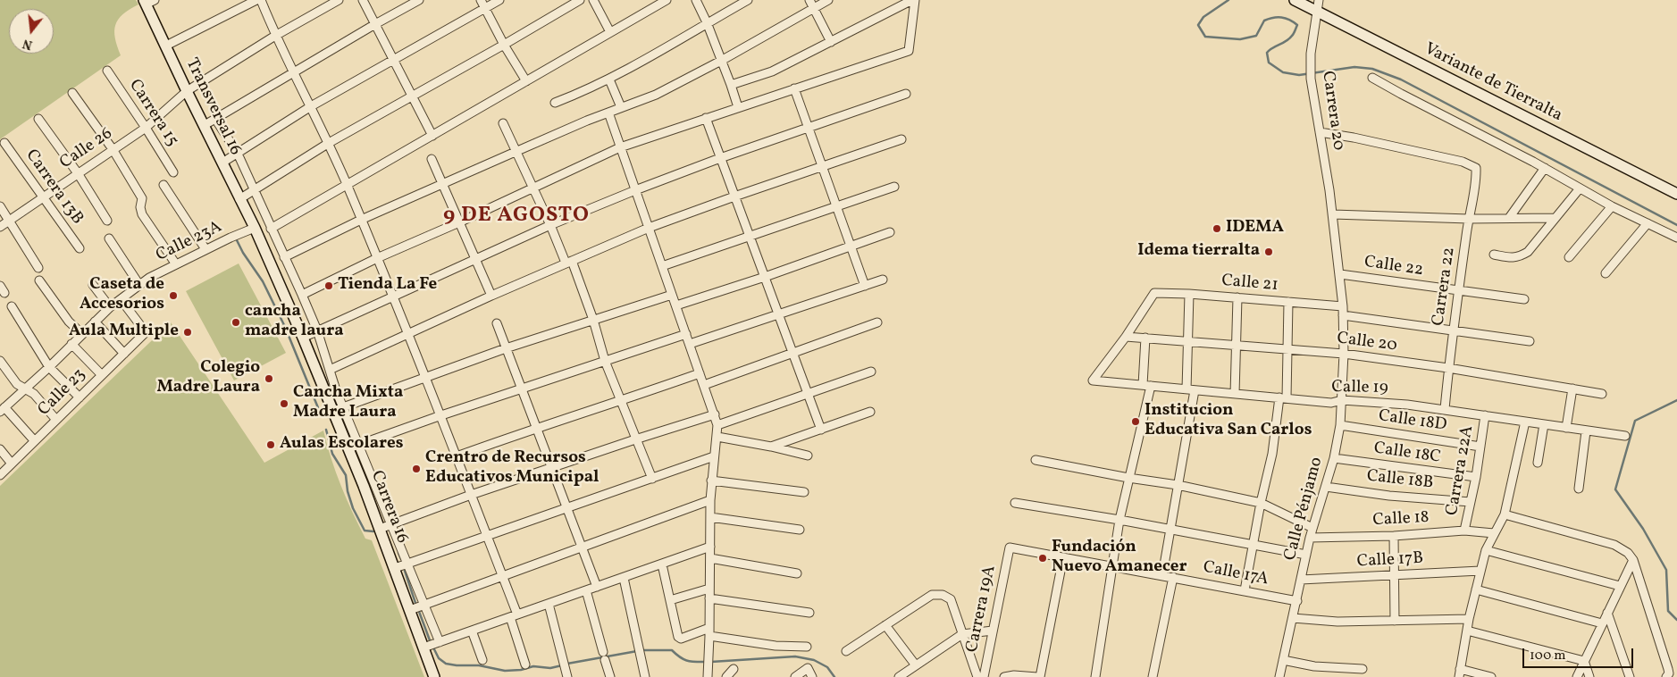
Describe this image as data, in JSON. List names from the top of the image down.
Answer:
{
  "streets": {
    "main road": ["Variante de Tierralta", "Transversal 16", "Carrera 16"],
    "street": [
      "Carrera 20",
      "Carrera 15",
      "Calle 26",
      "Carrera 13B",
      "Calle 23A",
      "Calle 22",
      "Calle 21",
      "Carrera 22",
      "Calle 20",
      "Calle 19",
      "Calle 23",
      "Calle 18D",
      "Calle 18C",
      "Carrera 22A",
      "Calle 18B",
      "Calle Pénjamo",
      "Calle 18",
      "Calle 17B",
      "Calle 17A",
      "Carrera 19A"
    ]
  },
  "crossings": [
    ["Variante de Tierralta", "Carrera 20"],
    ["Transversal 16", "Calle 26"],
    ["Transversal 16", "Calle 23A"],
    ["Transversal 16", "Carrera 16"],
    ["Carrera 20", "Carrera 22"],
    ["Carrera 20", "Calle Pénjamo"],
    ["Carrera 15", "Calle 26"],
    ["Calle 26", "Carrera 13B"],
    ["Calle 23A", "Calle 23"],
    ["Calle 23A", "Carrera 16"],
    ["Calle 22", "Carrera 22"],
    ["Calle 22", "Calle Pénjamo"],
    ["Calle 21", "Calle 20"],
    ["Calle 21", "Calle 19"],
    ["Calle 21", "Calle Pénjamo"],
    ["Carrera 22", "Calle 20"],
    ["Carrera 22", "Calle 19"],
    ["Calle 20", "Calle 19"],
    ["Calle 20", "Calle Pénjamo"],
    ["Calle 19", "Carrera 22A"],
    ["Calle 19", "Calle Pénjamo"],
    ["Calle 18D", "Carrera 22A"],
    ["Calle 18D", "Calle Pénjamo"],
    ["Calle 18C", "Carrera 22A"],
    ["Calle 18C", "Calle Pénjamo"],
    ["Carrera 22A", "Calle 18B"],
    ["Carrera 22A", "Calle 18"],
    ["Calle 18B", "Calle Pénjamo"],
    ["Calle Pénjamo", "Calle 18"],
    ["Calle Pénjamo", "Calle 17B"],
    ["Calle Pénjamo", "Calle 17A"],
    ["Calle 17A", "Carrera 19A"]
  ],
  "districts": ["9 DE AGOSTO"],
  "places": [
    "IDEMA",
    "Idema tierralta",
    "Tienda La Fe",
    "Caseta de Accesorios",
    "cancha madre laura",
    "Aula Multiple",
    "Colegio Madre Laura",
    "Cancha Mixta Madre Laura",
    "Institucion Educativa San Carlos",
    "Aulas Escolares",
    "Crentro de Recursos Educativos Municipal",
    "Fundación Nuevo Amanecer"
  ],
  "scale_bar": "100 m",
  "north": "bottom"
}
